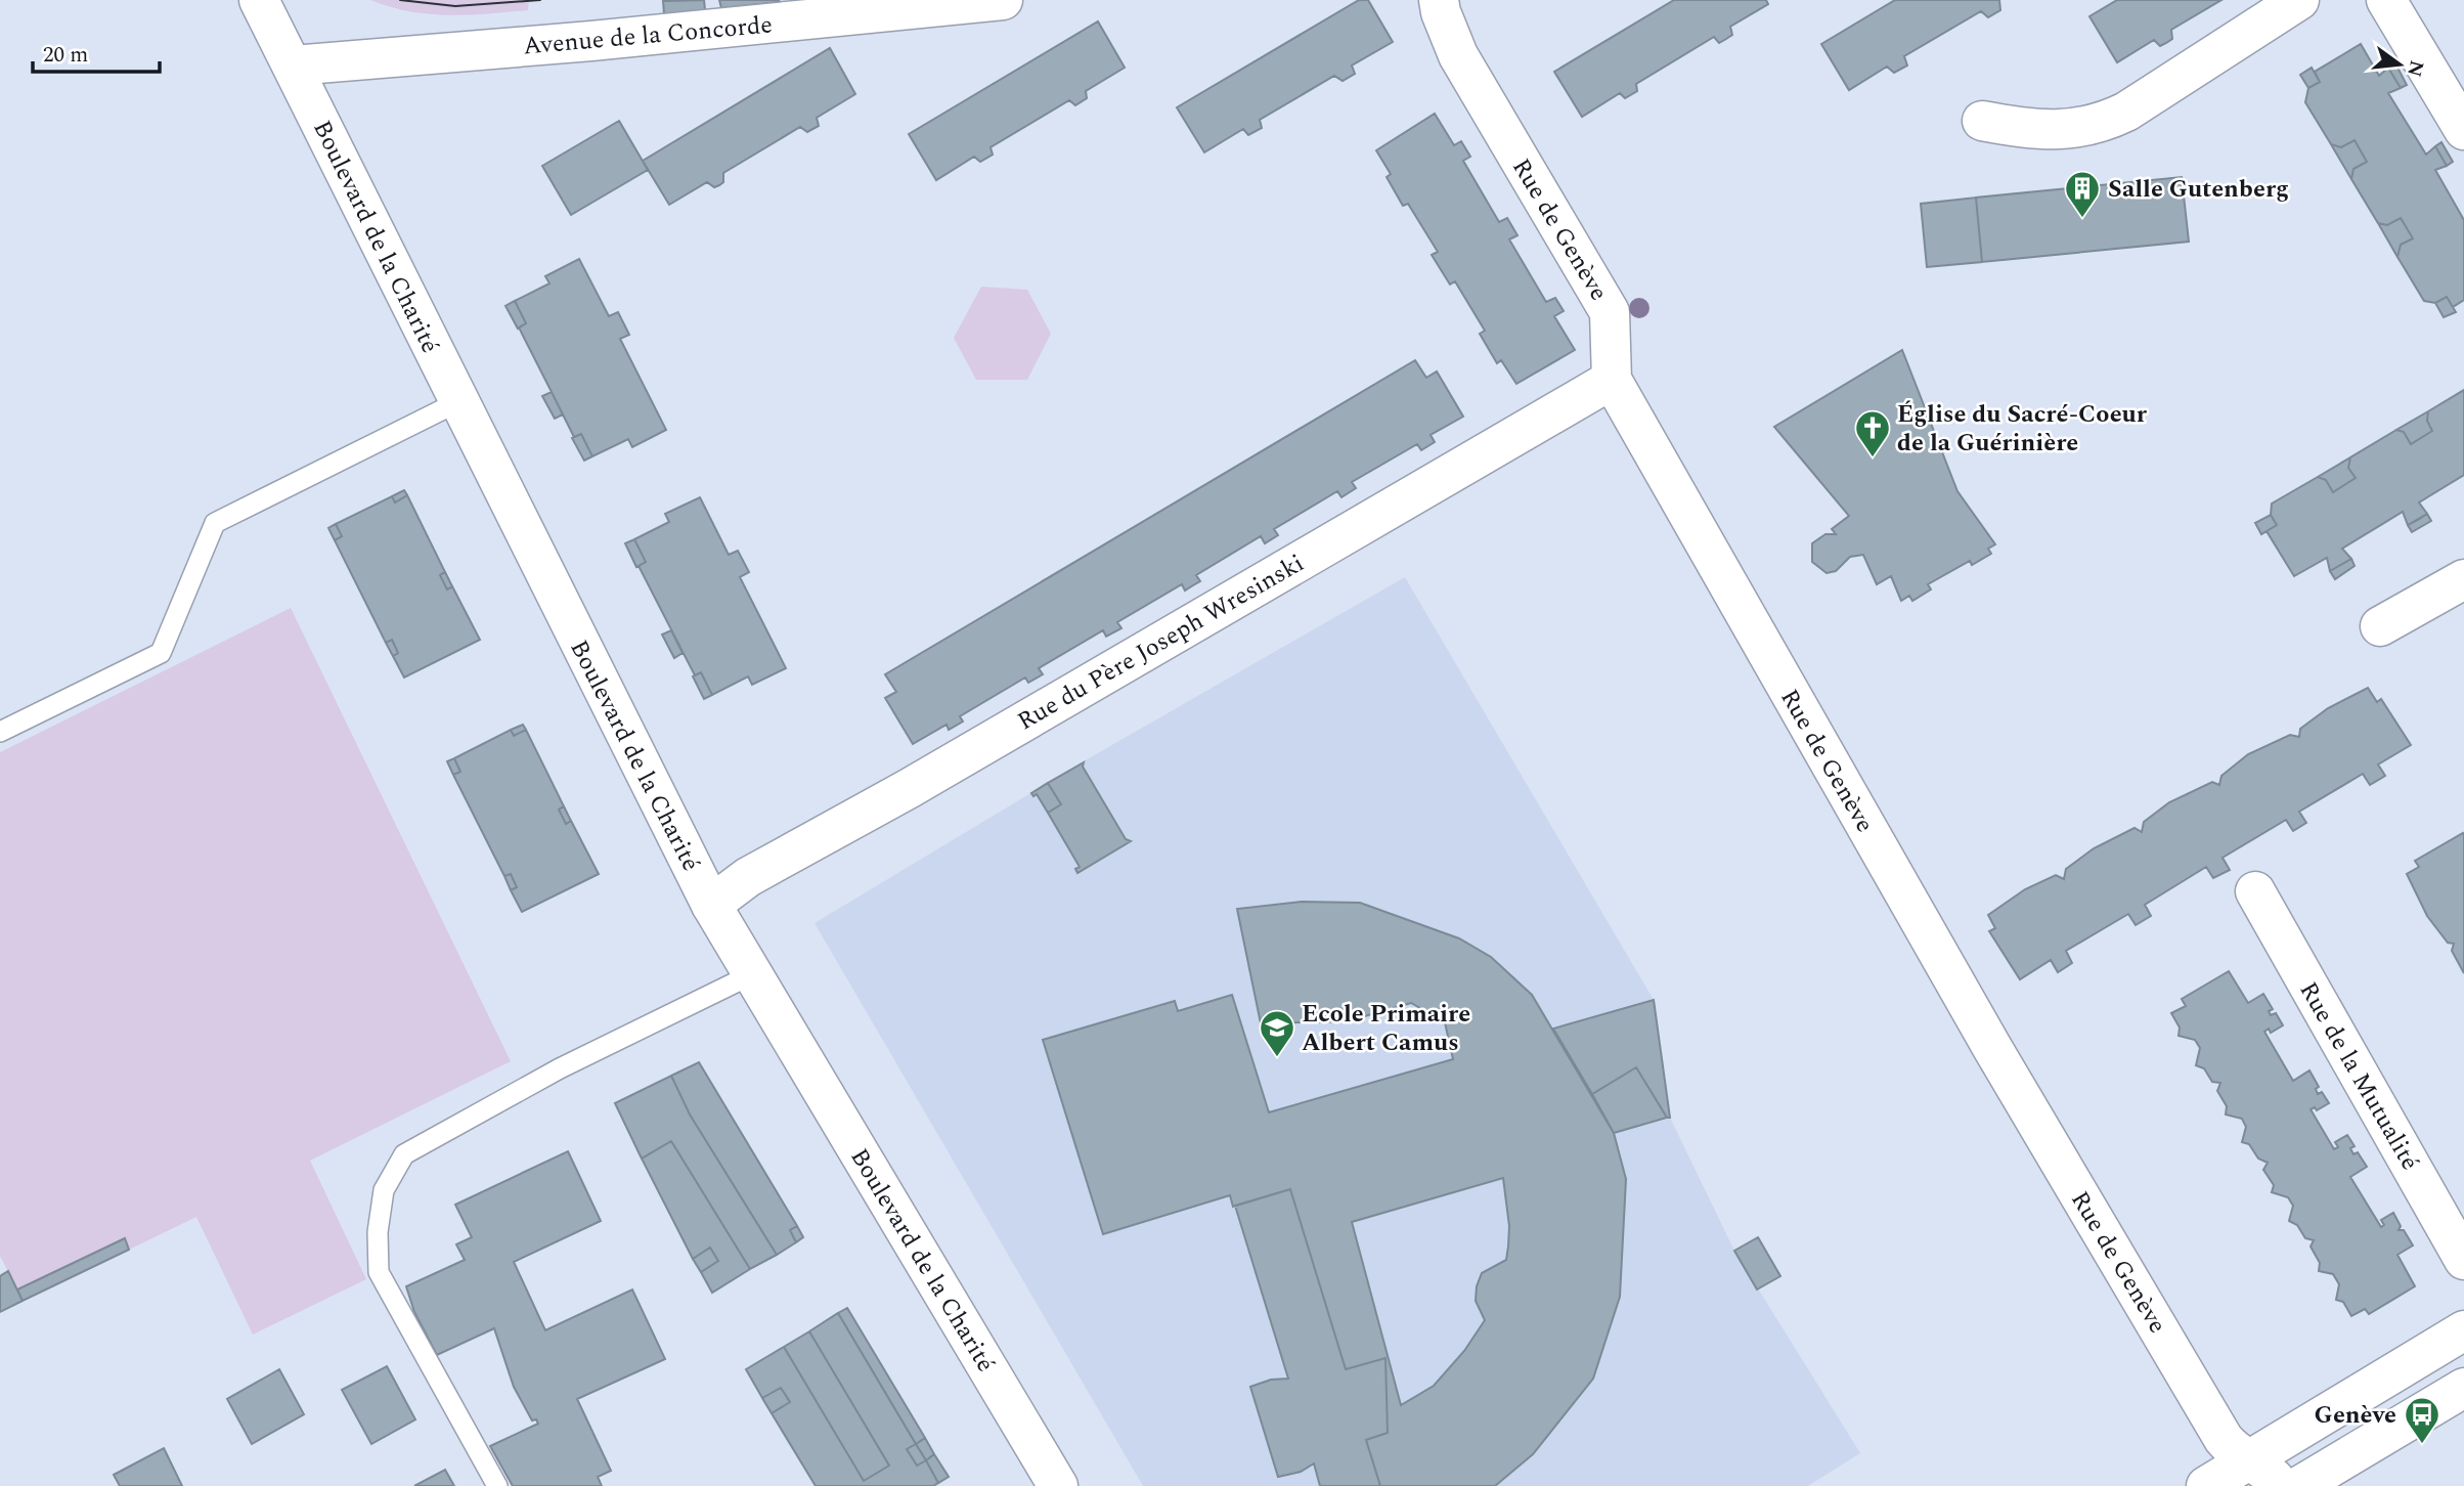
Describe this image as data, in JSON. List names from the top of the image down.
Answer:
{
  "streets": {
    "street": [
      "Avenue de la Concorde",
      "Rue de Genève",
      "Boulevard de la Charité",
      "Rue du Père Joseph Wresinski",
      "Rue de la Mutualité"
    ]
  },
  "crossings": [
    ["Avenue de la Concorde", "Boulevard de la Charité"],
    ["Rue de Genève", "Rue du Père Joseph Wresinski"],
    ["Boulevard de la Charité", "Rue du Père Joseph Wresinski"]
  ],
  "places": {
    "building": ["Salle Gutenberg"],
    "church": ["Église du Sacré-Coeur de la Guérinière"],
    "school or university": ["Ecole Primaire Albert Camus"],
    "bus stop": ["Genève"]
  },
  "scale_bar": "20 m",
  "north": "right"
}
